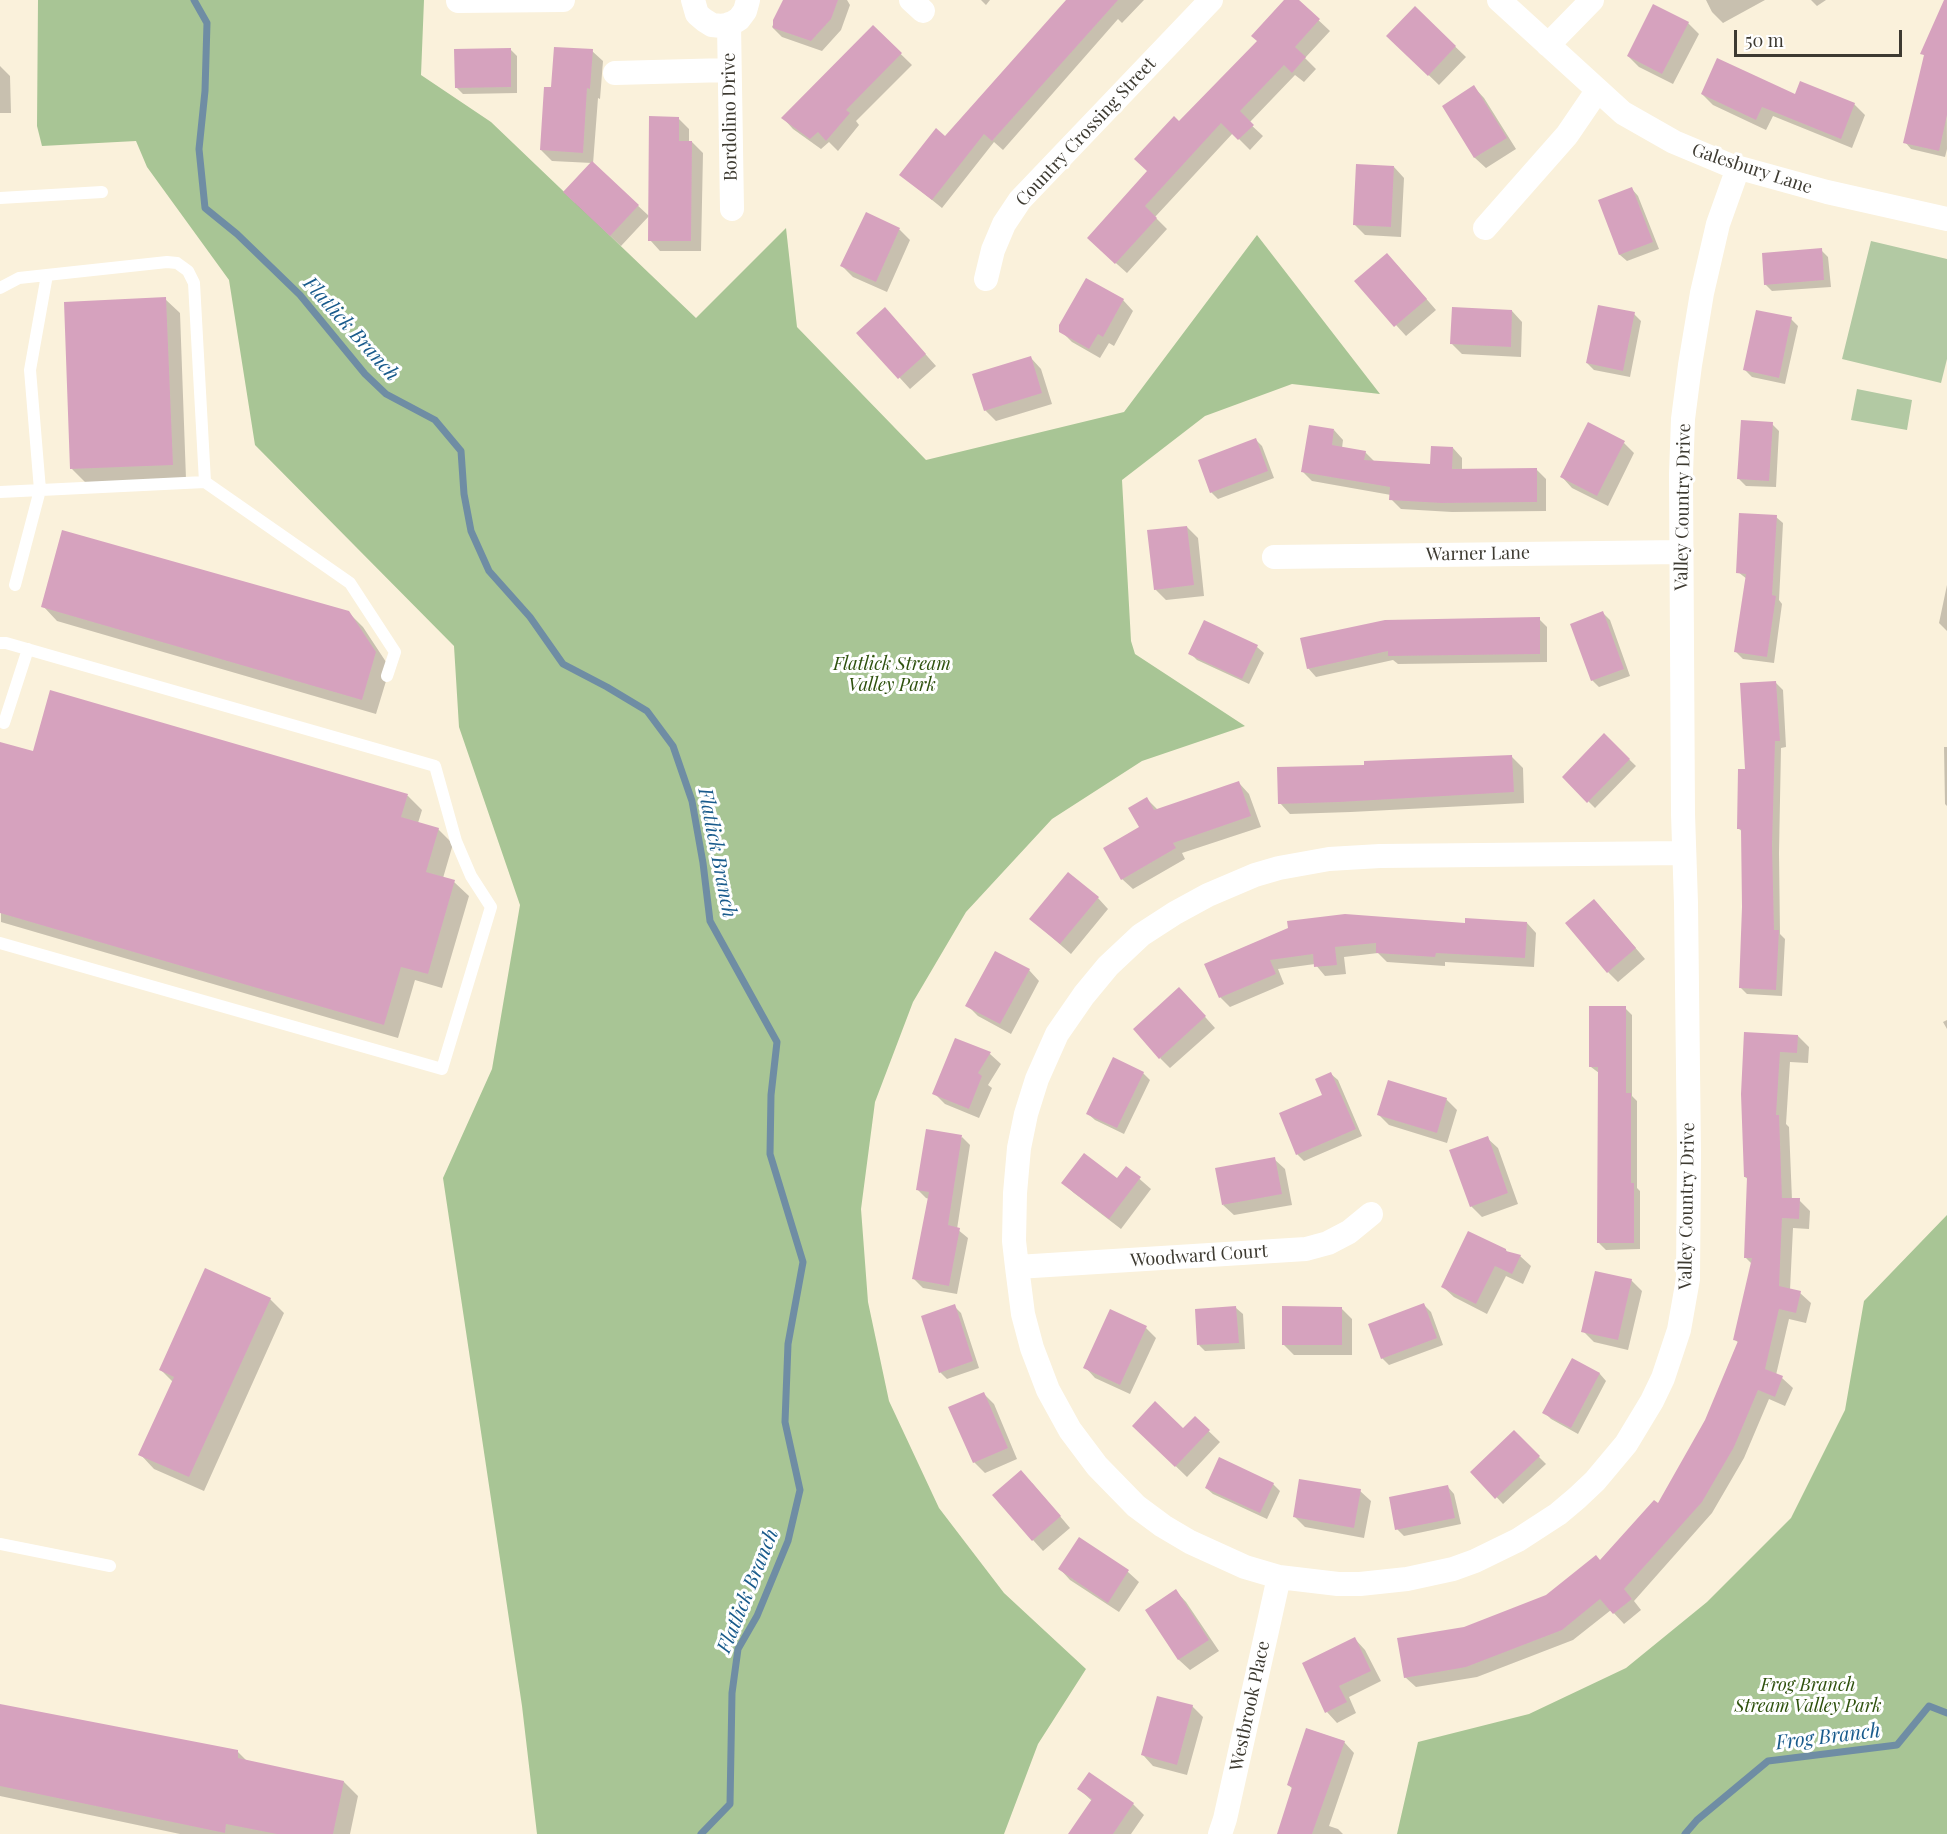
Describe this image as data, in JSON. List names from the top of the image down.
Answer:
{
  "streets": {
    "street": [
      "Bordolino Drive",
      "Country Crossing Street",
      "Galesbury Lane",
      "Valley Country Drive",
      "Warner Lane",
      "Woodward Court",
      "Westbrook Place"
    ]
  },
  "crossings": [
    ["Galesbury Lane", "Valley Country Drive"],
    ["Valley Country Drive", "Warner Lane"],
    ["Valley Country Drive", "Woodward Court"],
    ["Valley Country Drive", "Westbrook Place"]
  ],
  "water": ["Flatlick Branch", "Frog Branch"],
  "parks": ["Flatlick Stream Valley Park", "Frog Branch Stream Valley Park"],
  "scale_bar": "50 m"
}
